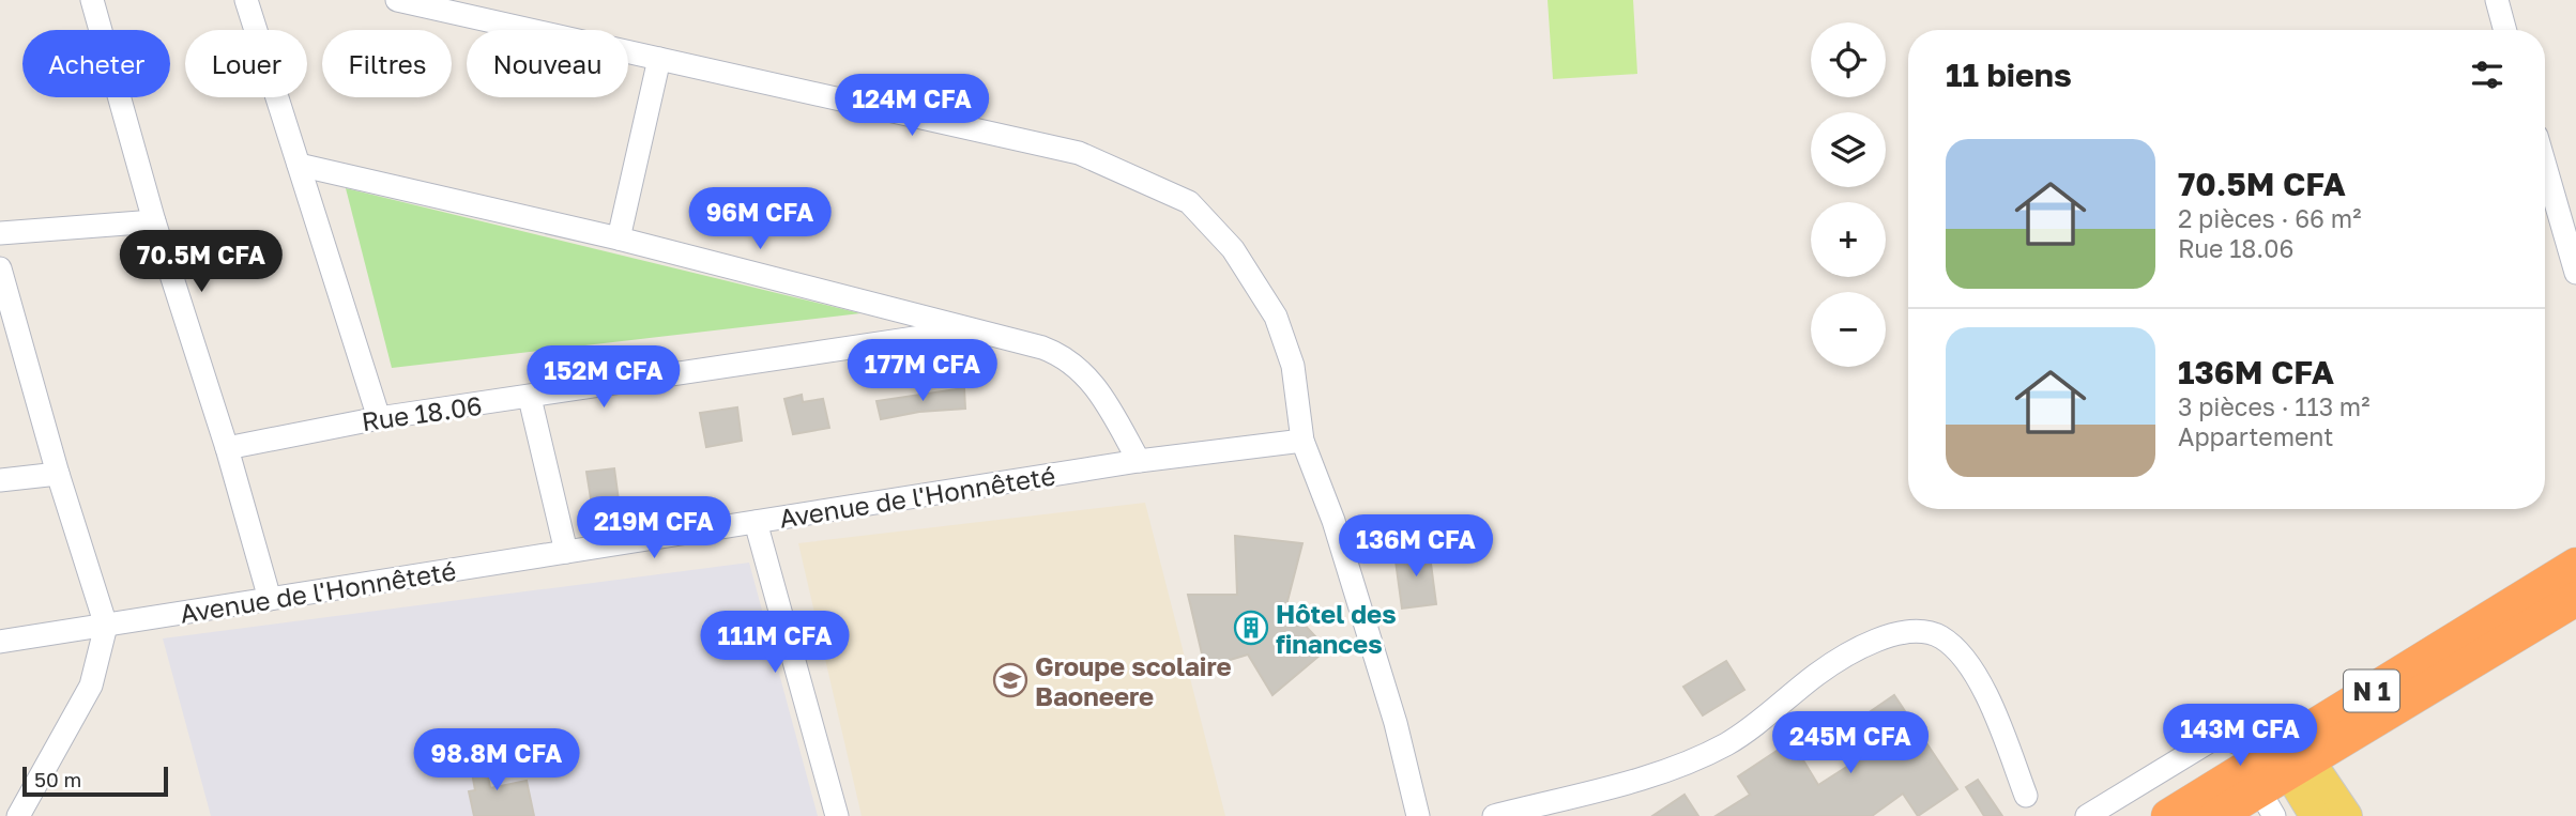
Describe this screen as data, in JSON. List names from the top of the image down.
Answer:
{
  "streets": {
    "highway": ["N 1"],
    "street": ["Rue 18.06", "Avenue de l'Honnêteté"]
  },
  "places": {
    "building": ["Hôtel des finances"],
    "school or university": ["Groupe scolaire Baoneere"]
  },
  "scale_bar": "50 m",
  "page": {
    "map_buttons": ["+", "−"],
    "chip": [
      "Acheter",
      "Louer",
      "Filtres",
      "Nouveau"
    ],
    "heading": "11 biens",
    "price": [
      "124M CFA",
      "96M CFA",
      "70.5M CFA",
      "177M CFA",
      "152M CFA",
      "219M CFA",
      "136M CFA",
      "111M CFA",
      "143M CFA",
      "245M CFA",
      "98.8M CFA"
    ],
    "list": [
      {
        "name": "70.5M CFA",
        "note": "2 pièces · 66 m² · Rue 18.06"
      },
      {
        "name": "136M CFA",
        "note": "3 pièces · 113 m² · Appartement"
      }
    ],
    "scale": "50 m"
  }
}
